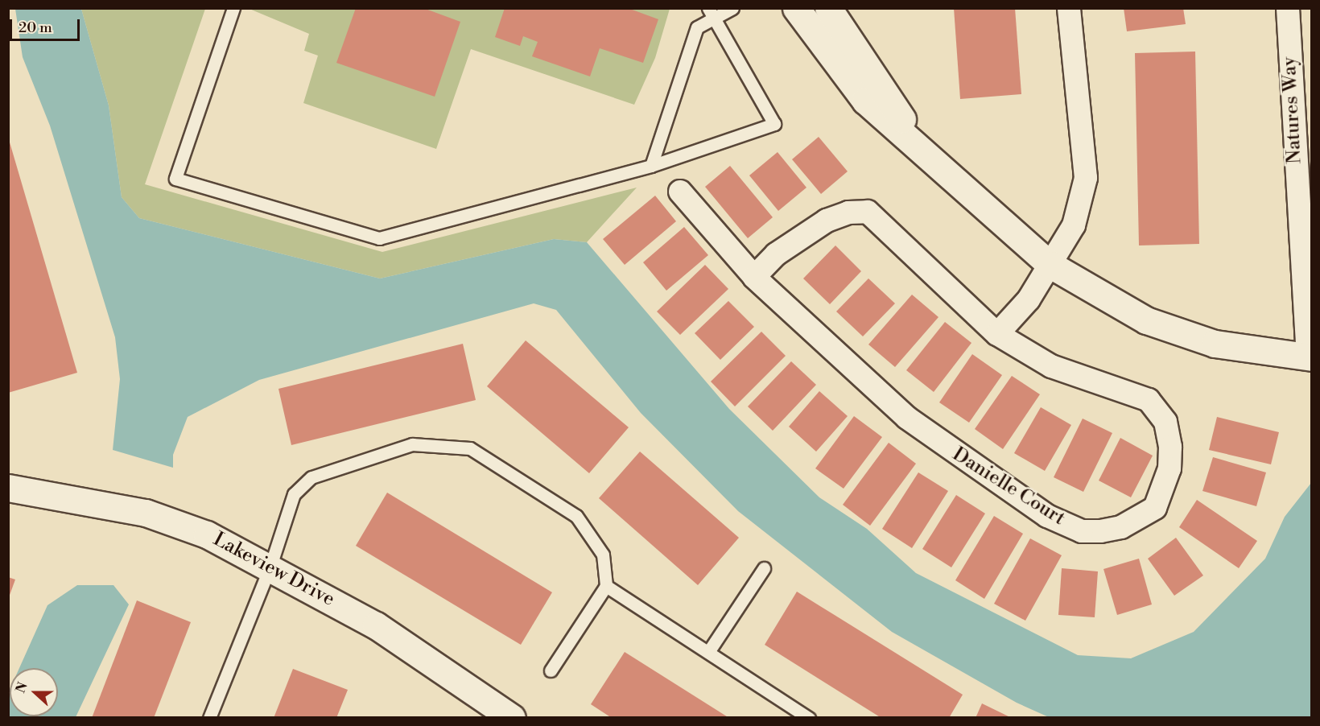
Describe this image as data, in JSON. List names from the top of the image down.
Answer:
{
  "streets": {
    "street": ["Natures Way", "Danielle Court", "Lakeview Drive"]
  },
  "scale_bar": "20 m",
  "north": "left"
}
